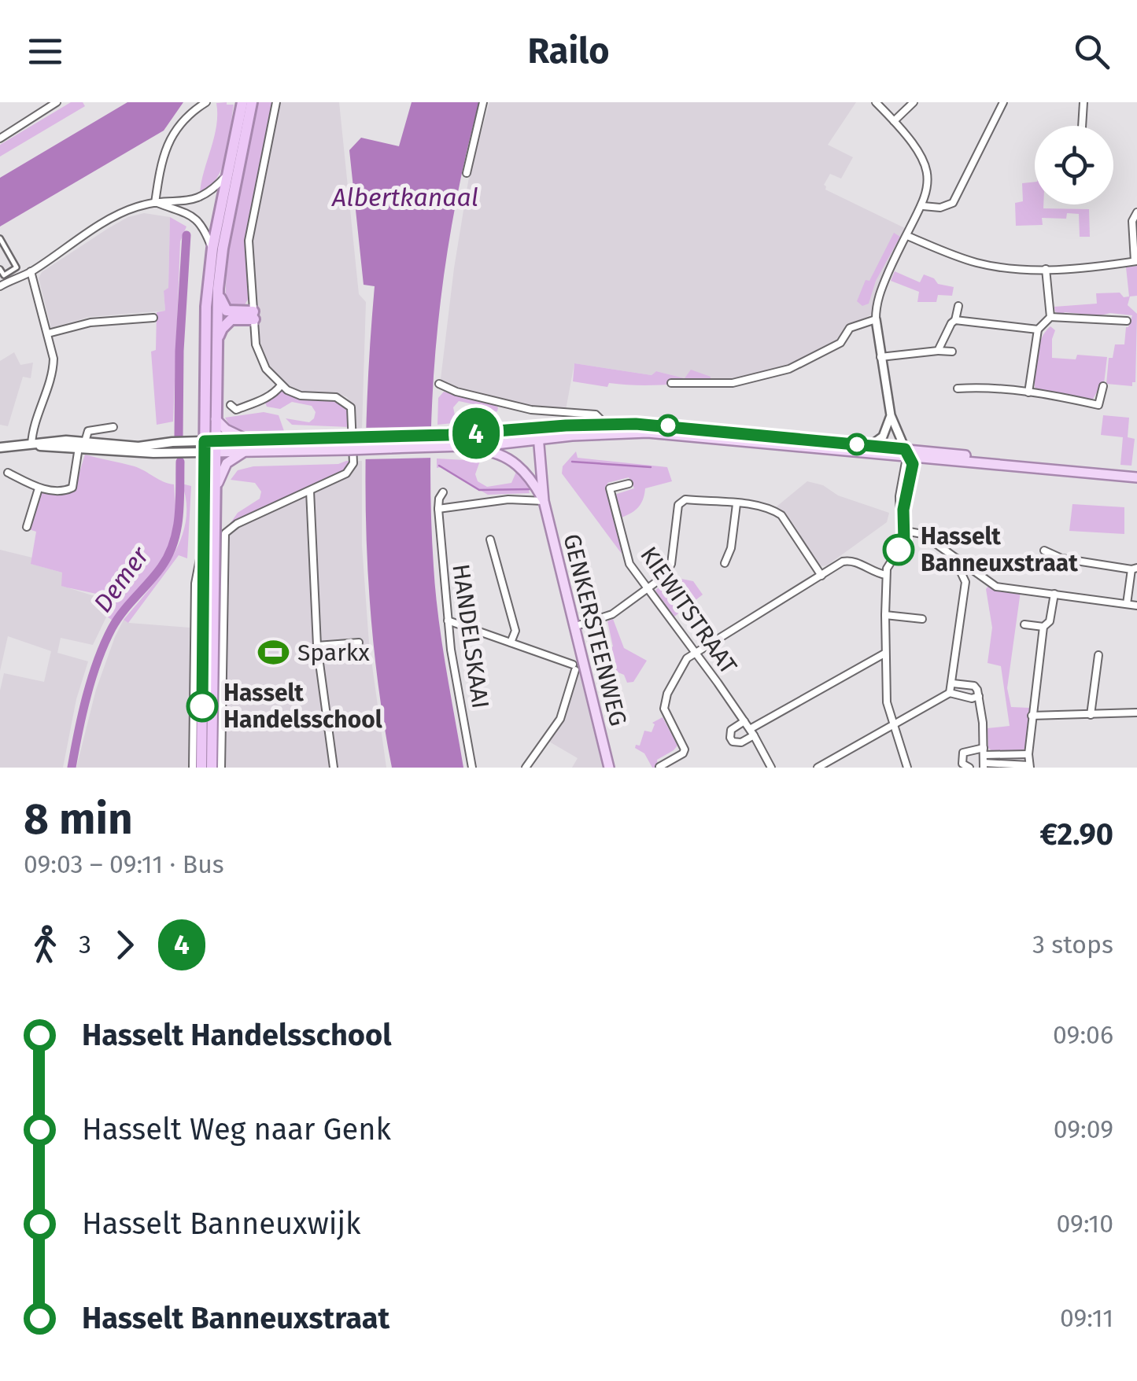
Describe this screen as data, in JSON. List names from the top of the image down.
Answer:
{
  "streets": {
    "main road": ["GENKERSTEENWEG"],
    "street": ["KIEWITSTRAAT", "HANDELSKAAI"]
  },
  "water": ["Albertkanaal", "Demer"],
  "places": {
    "other": ["Hasselt Banneuxstraat", "Hasselt Handelsschool"],
    "sports": ["Sparkx"]
  },
  "lines": ["bus line 4"],
  "page": {
    "header": "Railo",
    "on_map": "4",
    "heading": ["8 min", "09:03 – 09:11 · Bus", "€2.90"],
    "legs": ["3", "4", "3 stops"],
    "list": [
      {
        "name": "Hasselt Handelsschool",
        "value": "09:06"
      },
      {
        "name": "Hasselt Weg naar Genk",
        "value": "09:09"
      },
      {
        "name": "Hasselt Banneuxwijk",
        "value": "09:10"
      },
      {
        "name": "Hasselt Banneuxstraat",
        "value": "09:11"
      }
    ]
  }
}
